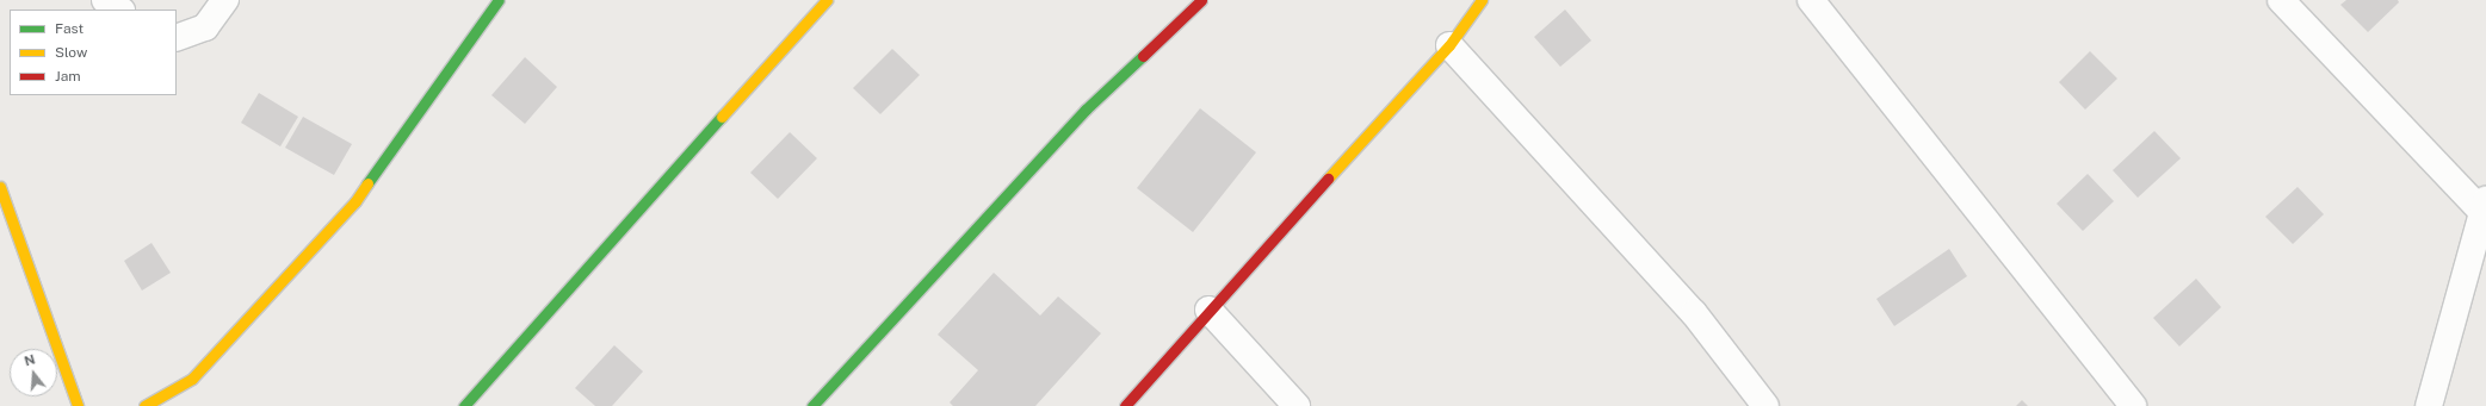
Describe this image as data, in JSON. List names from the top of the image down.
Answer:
{
  "legend": ["Fast", "Slow", "Jam"],
  "north": "top"
}
